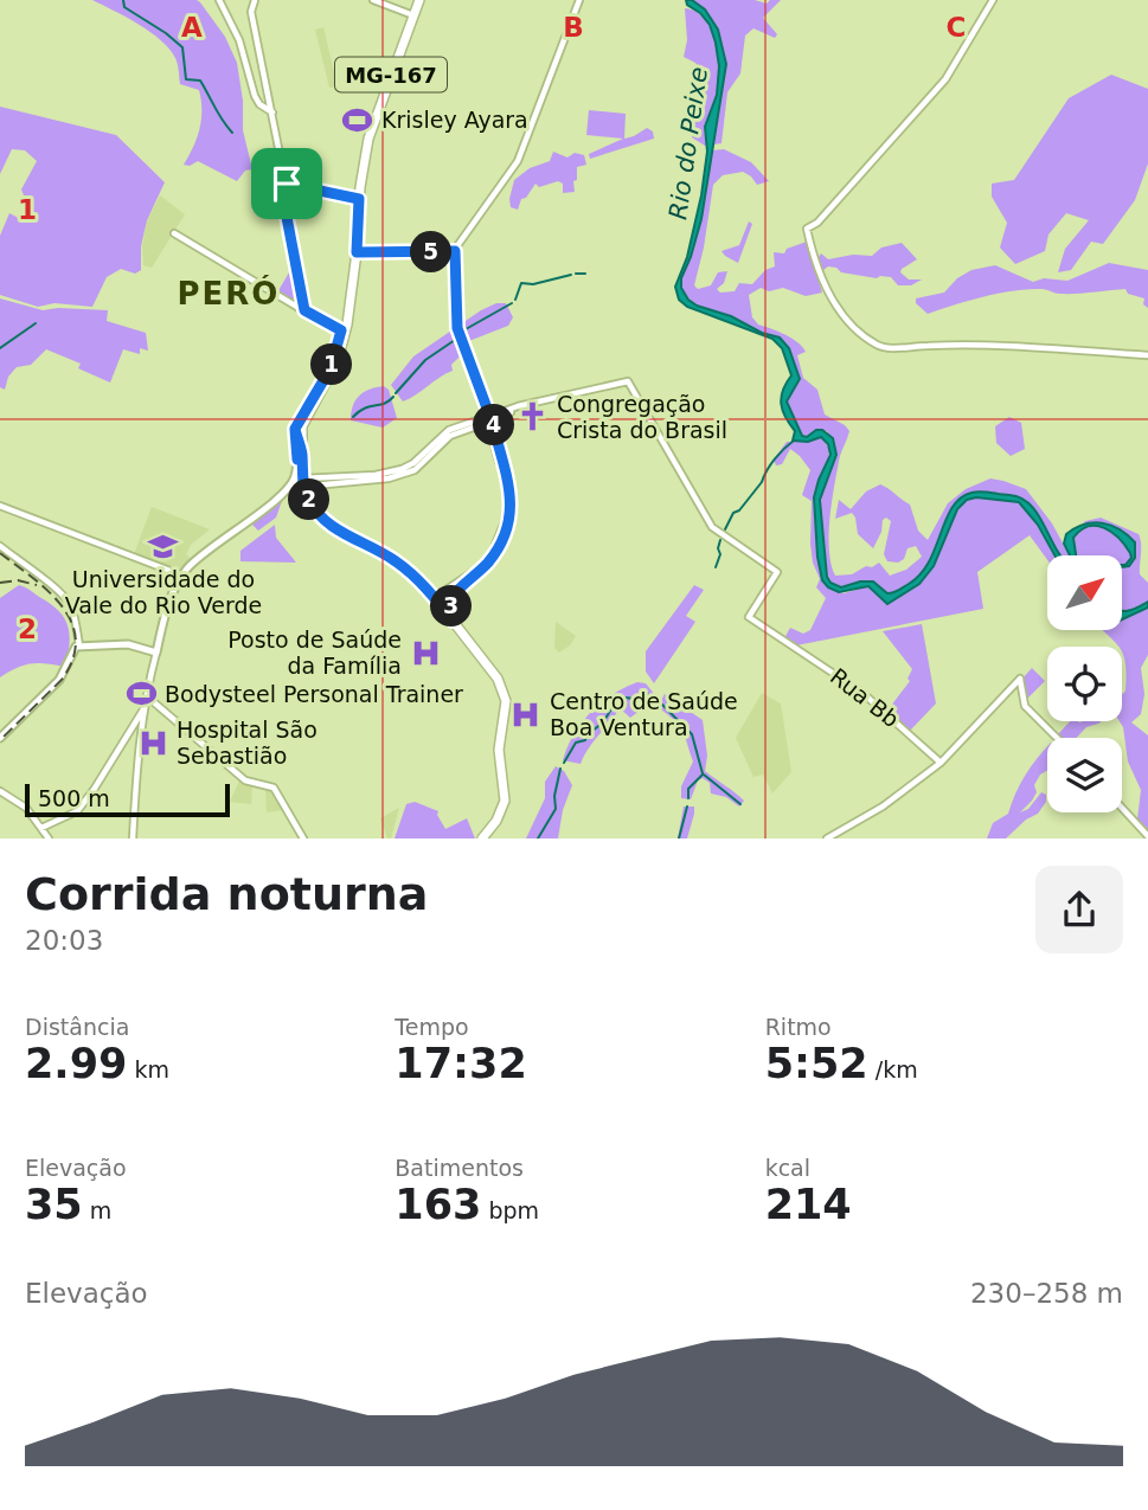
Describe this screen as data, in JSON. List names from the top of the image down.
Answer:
{
  "streets": {
    "main road": ["MG-167"],
    "street": ["Rua Bb"]
  },
  "districts": ["PERÓ"],
  "water": ["Rio do Peixe"],
  "places": {
    "sports": ["Krisley Ayara", "Bodysteel Personal Trainer"],
    "church": ["Congregação Crista do Brasil"],
    "school or university": ["Universidade do Vale do Rio Verde"],
    "hospital": ["Posto de Saúde da Família", "Centro de Saúde Boa Ventura", "Hospital São Sebastião"]
  },
  "scale_bar": "500 m",
  "north": "top right",
  "page": {
    "pins": [
      "5",
      "1",
      "4",
      "2",
      "3"
    ],
    "scale": "500 m",
    "heading": ["Corrida noturna", "20:03"],
    "stats": [
      ["Distância", "2.99 km"],
      ["Tempo", "17:32"],
      ["Ritmo", "5:52 /km"],
      ["Elevação", "35 m"],
      ["Batimentos", "163 bpm"],
      ["kcal", "214"]
    ],
    "chart": ["Elevação", "230–258 m"]
  },
  "grid": {
    "columns": ["A", "B", "C"],
    "rows": ["1", "2"]
  }
}
